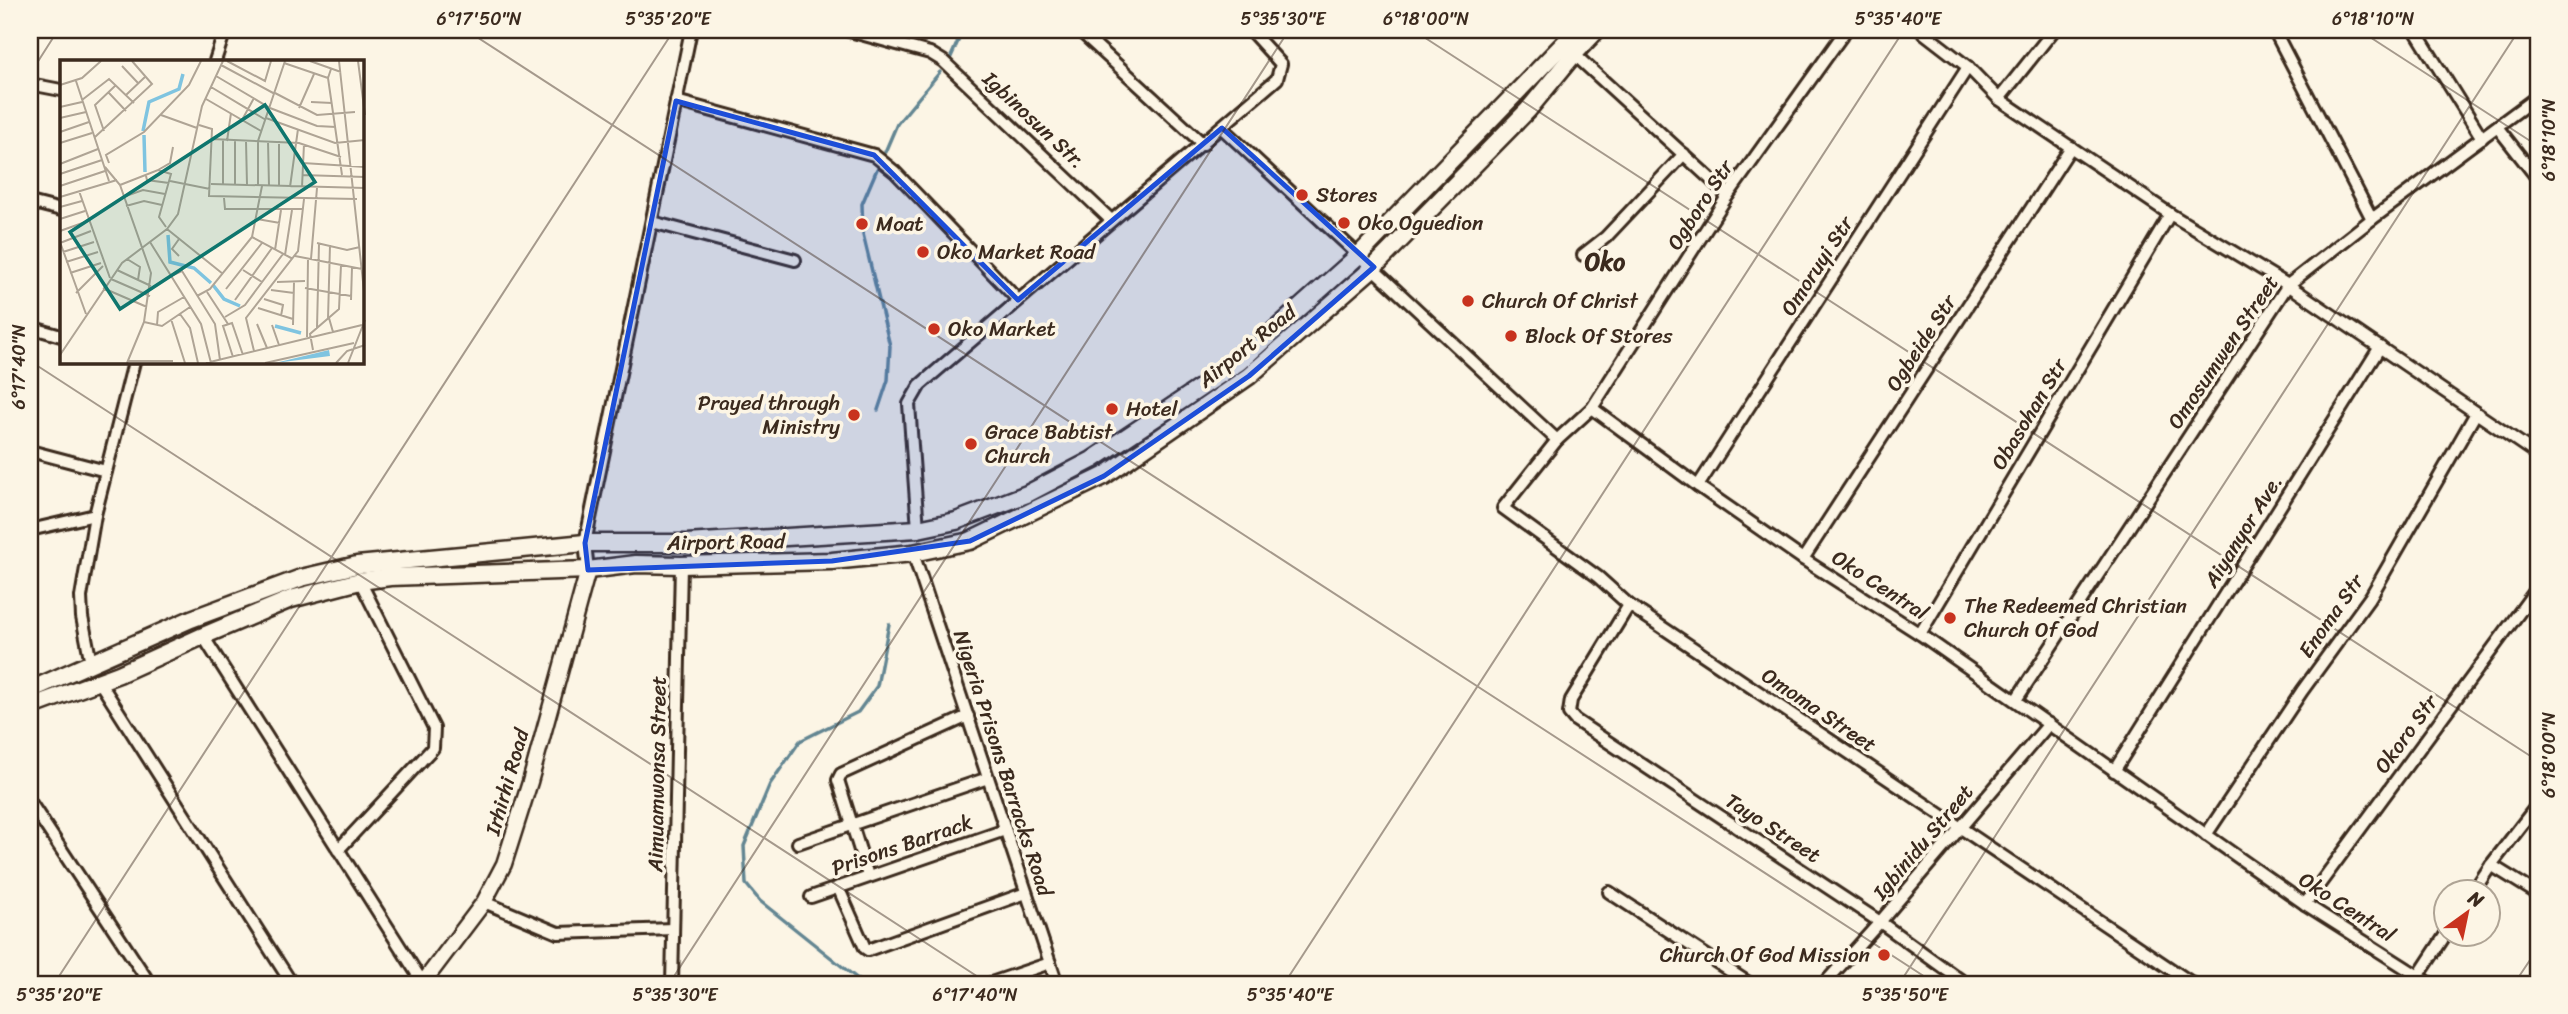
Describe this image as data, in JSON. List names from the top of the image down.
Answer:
{
  "streets": {
    "main road": ["Airport Road"],
    "street": [
      "Igbinosun Str.",
      "Ogboro Str",
      "Omoruyi Str",
      "Ogbeide Str",
      "Omosumwen Street",
      "Obasohan Str",
      "Aiyanyor Ave.",
      "Oko Central",
      "Enoma Str",
      "Omoma Street",
      "Okoro Str",
      "Nigeria Prisons Barracks Road",
      "Aimuamwonsa Street",
      "Irhirhi Road",
      "Tayo Street",
      "Igbinidu Street",
      "Prisons Barrack"
    ]
  },
  "crossings": [
    ["Ogboro Str", "Oko Central"],
    ["Omoruyi Str", "Oko Central"],
    ["Ogbeide Str", "Oko Central"],
    ["Airport Road", "Nigeria Prisons Barracks Road"],
    ["Airport Road", "Aimuamwonsa Street"],
    ["Airport Road", "Irhirhi Road"],
    ["Omosumwen Street", "Oko Central"],
    ["Obasohan Str", "Oko Central"],
    ["Aiyanyor Ave.", "Oko Central"],
    ["Oko Central", "Enoma Str"],
    ["Oko Central", "Okoro Str"],
    ["Oko Central", "Igbinidu Street"],
    ["Omoma Street", "Tayo Street"],
    ["Omoma Street", "Igbinidu Street"],
    ["Nigeria Prisons Barracks Road", "Prisons Barrack"],
    ["Tayo Street", "Igbinidu Street"]
  ],
  "districts": ["Oko"],
  "places": [
    "Stores",
    "Oko Oguedion",
    "Moat",
    "Oko Market Road",
    "Church Of Christ",
    "Oko Market",
    "Block Of Stores",
    "Hotel",
    "Prayed through Ministry",
    "Grace Babtist Church",
    "The Redeemed Christian Church Of God",
    "Church Of God Mission"
  ],
  "north": "top right",
  "coordinates": [
    "6°17'50\"N",
    "5°35'20\"E",
    "5°35'30\"E",
    "6°18'00\"N",
    "5°35'40\"E",
    "6°18'10\"N",
    "6°17'40\"N",
    "5°35'50\"E"
  ]
}
